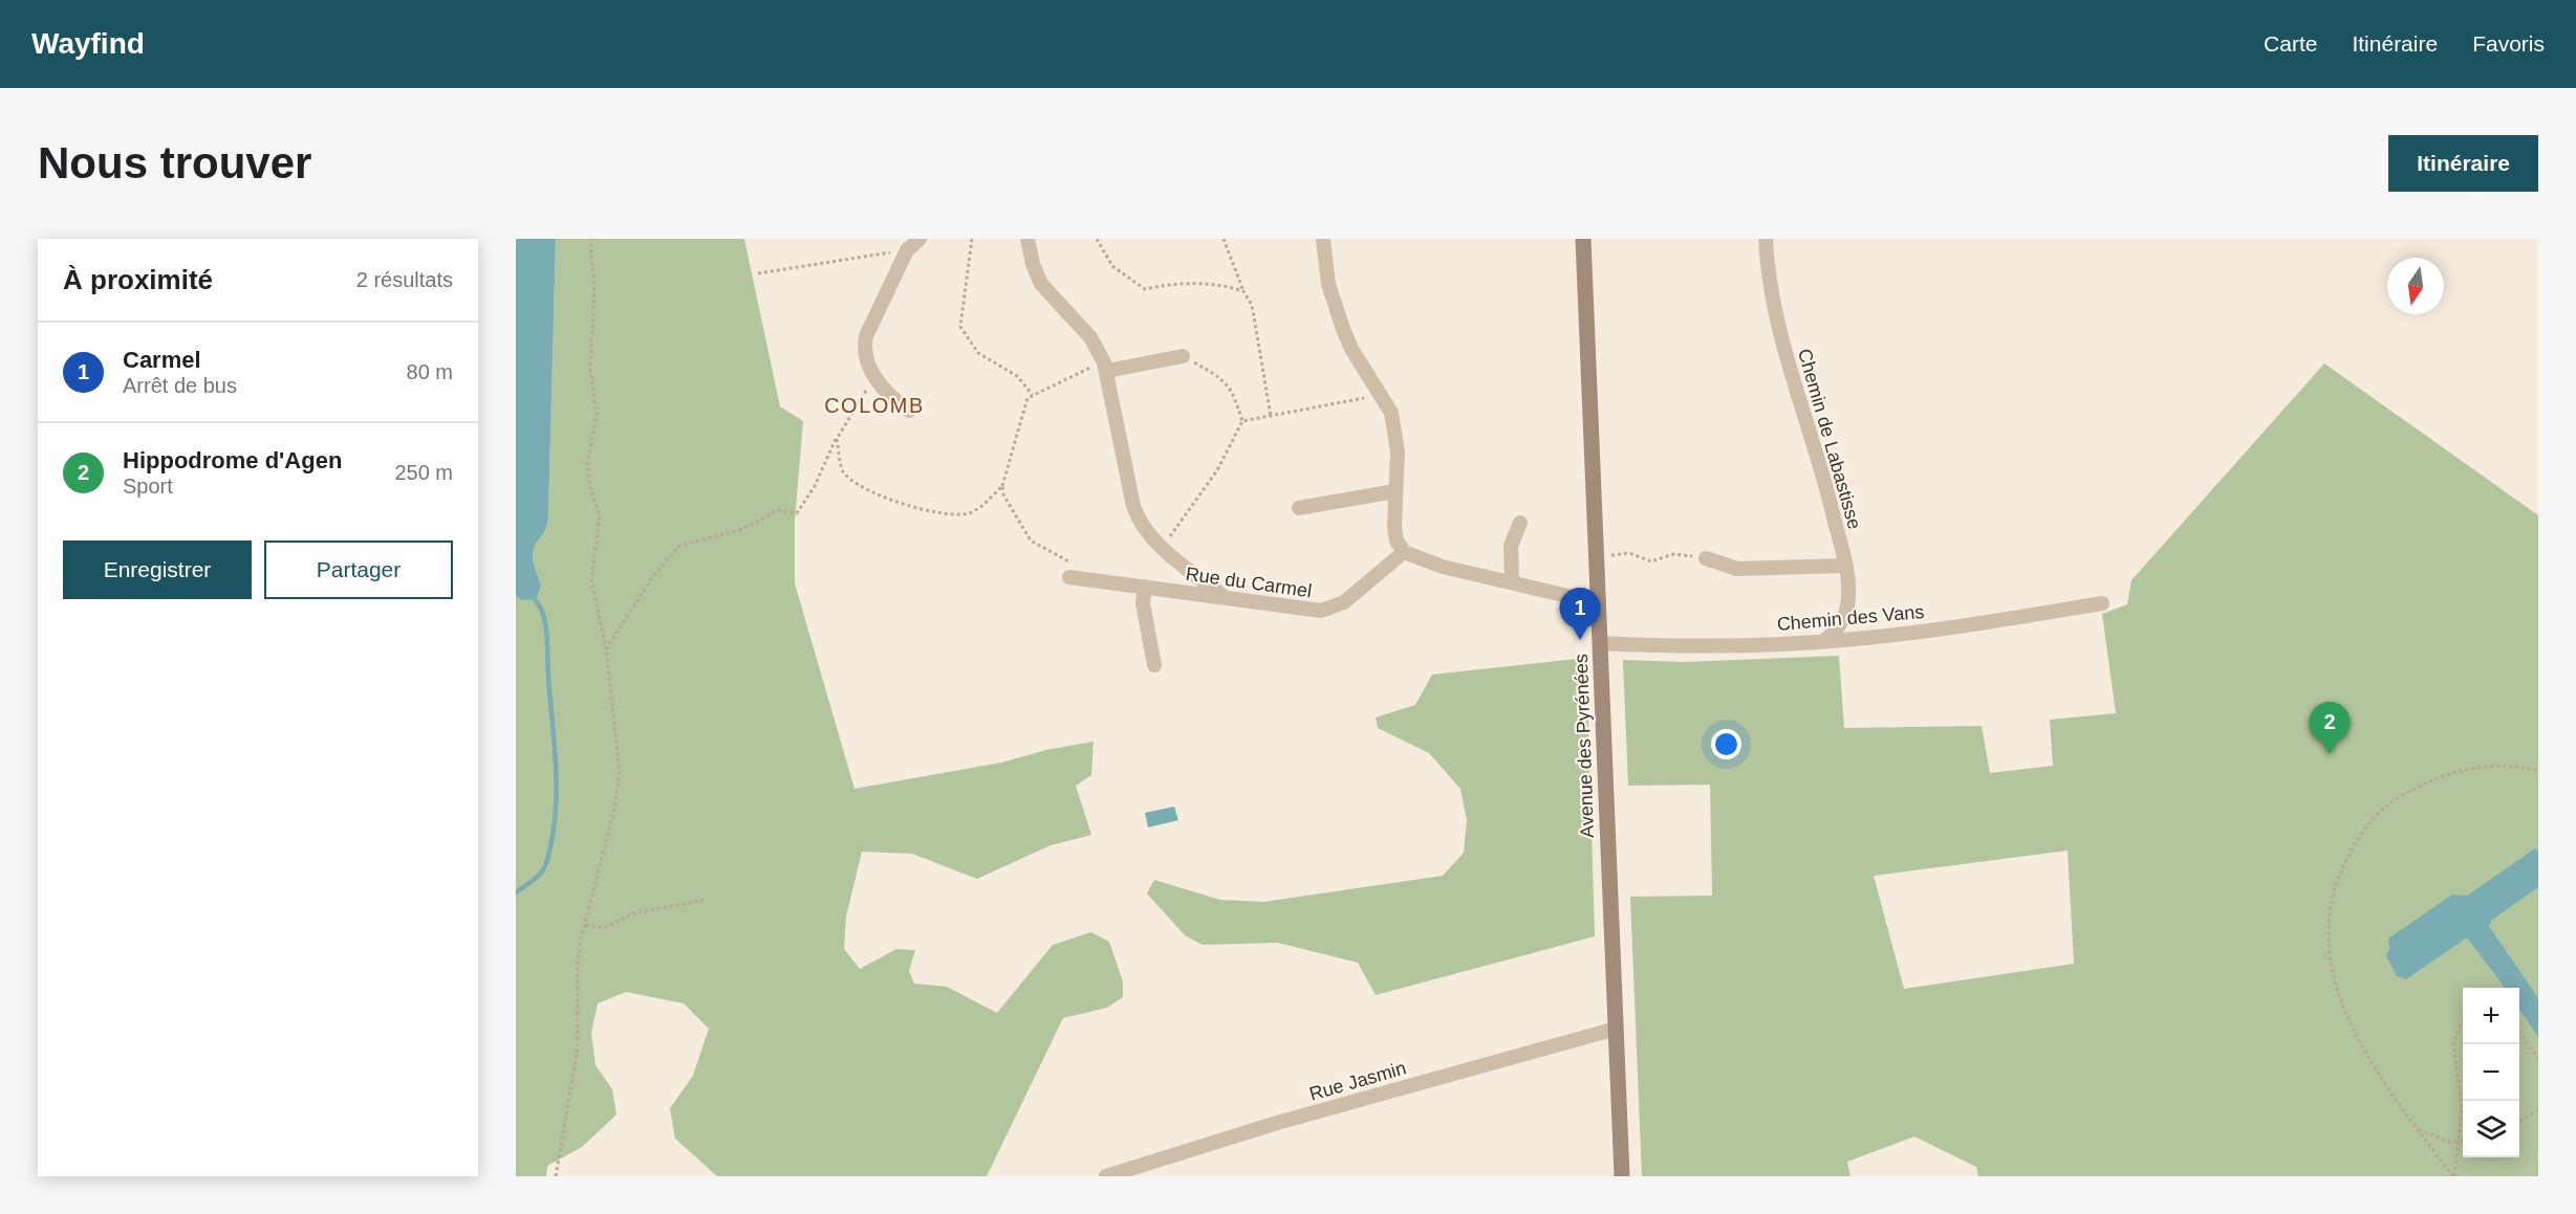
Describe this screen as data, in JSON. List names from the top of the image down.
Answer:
{
  "streets": {
    "main road": ["Avenue des Pyrénées"],
    "street": [
      "Chemin de Labastisse",
      "Rue du Carmel",
      "Chemin des Vans",
      "Rue Jasmin"
    ]
  },
  "crossings": [
    ["Chemin de Labastisse", "Chemin des Vans"],
    ["Chemin des Vans", "Avenue des Pyrénées"],
    ["Avenue des Pyrénées", "Rue Jasmin"]
  ],
  "districts": ["COLOMB"],
  "north": "bottom",
  "page": {
    "header": "Wayfind",
    "nav": ["Carte", "Itinéraire", "Favoris"],
    "buttons": [
      "Itinéraire",
      ["Enregistrer", "Partager"]
    ],
    "title": "Nous trouver",
    "heading": ["À proximité", "2 résultats"],
    "list": [
      {
        "mark": "1",
        "name": "Carmel",
        "note": "Arrêt de bus",
        "value": "80 m"
      },
      {
        "mark": "2",
        "name": "Hippodrome d'Agen",
        "note": "Sport",
        "value": "250 m"
      }
    ],
    "pins": ["1", "2"],
    "map_buttons": ["+", "−"]
  }
}
